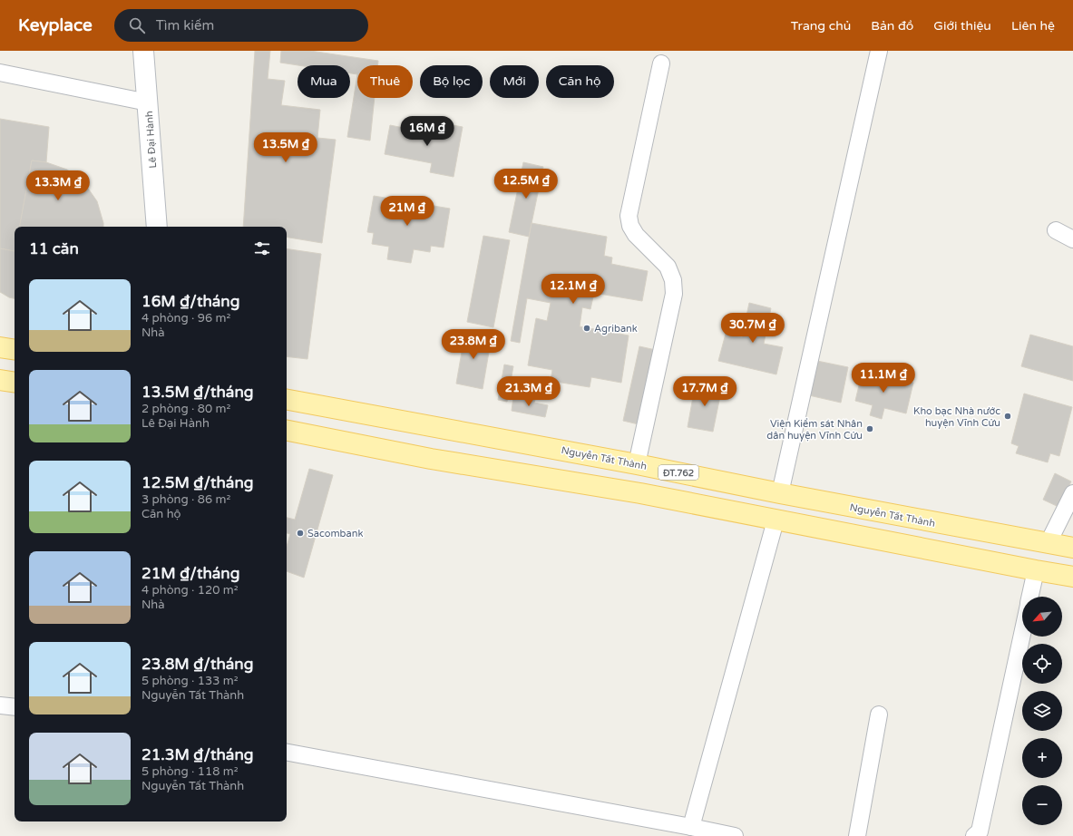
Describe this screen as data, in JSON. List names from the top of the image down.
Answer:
{
  "streets": {
    "main road": ["Lê Đại Hành", "Nguyễn Tất Thành", "ĐT.762"]
  },
  "places": [
    "Agribank",
    "Kho bạc Nhà nước huyện Vĩnh Cửu",
    "Viện Kiểm sát Nhân dân huyện Vĩnh Cửu",
    "Sacombank"
  ],
  "north": "bottom left",
  "page": {
    "header": "Keyplace",
    "search": "Tìm kiếm",
    "nav": [
      "Trang chủ",
      "Bản đồ",
      "Giới thiệu",
      "Liên hệ"
    ],
    "chip": [
      "Mua",
      "Thuê",
      "Bộ lọc",
      "Mới",
      "Căn hộ"
    ],
    "price": [
      "16M ₫",
      "13.5M ₫",
      "12.5M ₫",
      "13.3M ₫",
      "21M ₫",
      "12.1M ₫",
      "30.7M ₫",
      "23.8M ₫",
      "11.1M ₫",
      "21.3M ₫",
      "17.7M ₫"
    ],
    "heading": "11 căn",
    "list": [
      {
        "name": "16M ₫/tháng",
        "note": "4 phòng · 96 m² · Nhà"
      },
      {
        "name": "13.5M ₫/tháng",
        "note": "2 phòng · 80 m² · Lê Đại Hành"
      },
      {
        "name": "12.5M ₫/tháng",
        "note": "3 phòng · 86 m² · Căn hộ"
      },
      {
        "name": "21M ₫/tháng",
        "note": "4 phòng · 120 m² · Nhà"
      },
      {
        "name": "23.8M ₫/tháng",
        "note": "5 phòng · 133 m² · Nguyễn Tất Thành"
      },
      {
        "name": "21.3M ₫/tháng",
        "note": "5 phòng · 118 m² · Nguyễn Tất Thành"
      }
    ],
    "map_buttons": ["+", "−"]
  }
}
